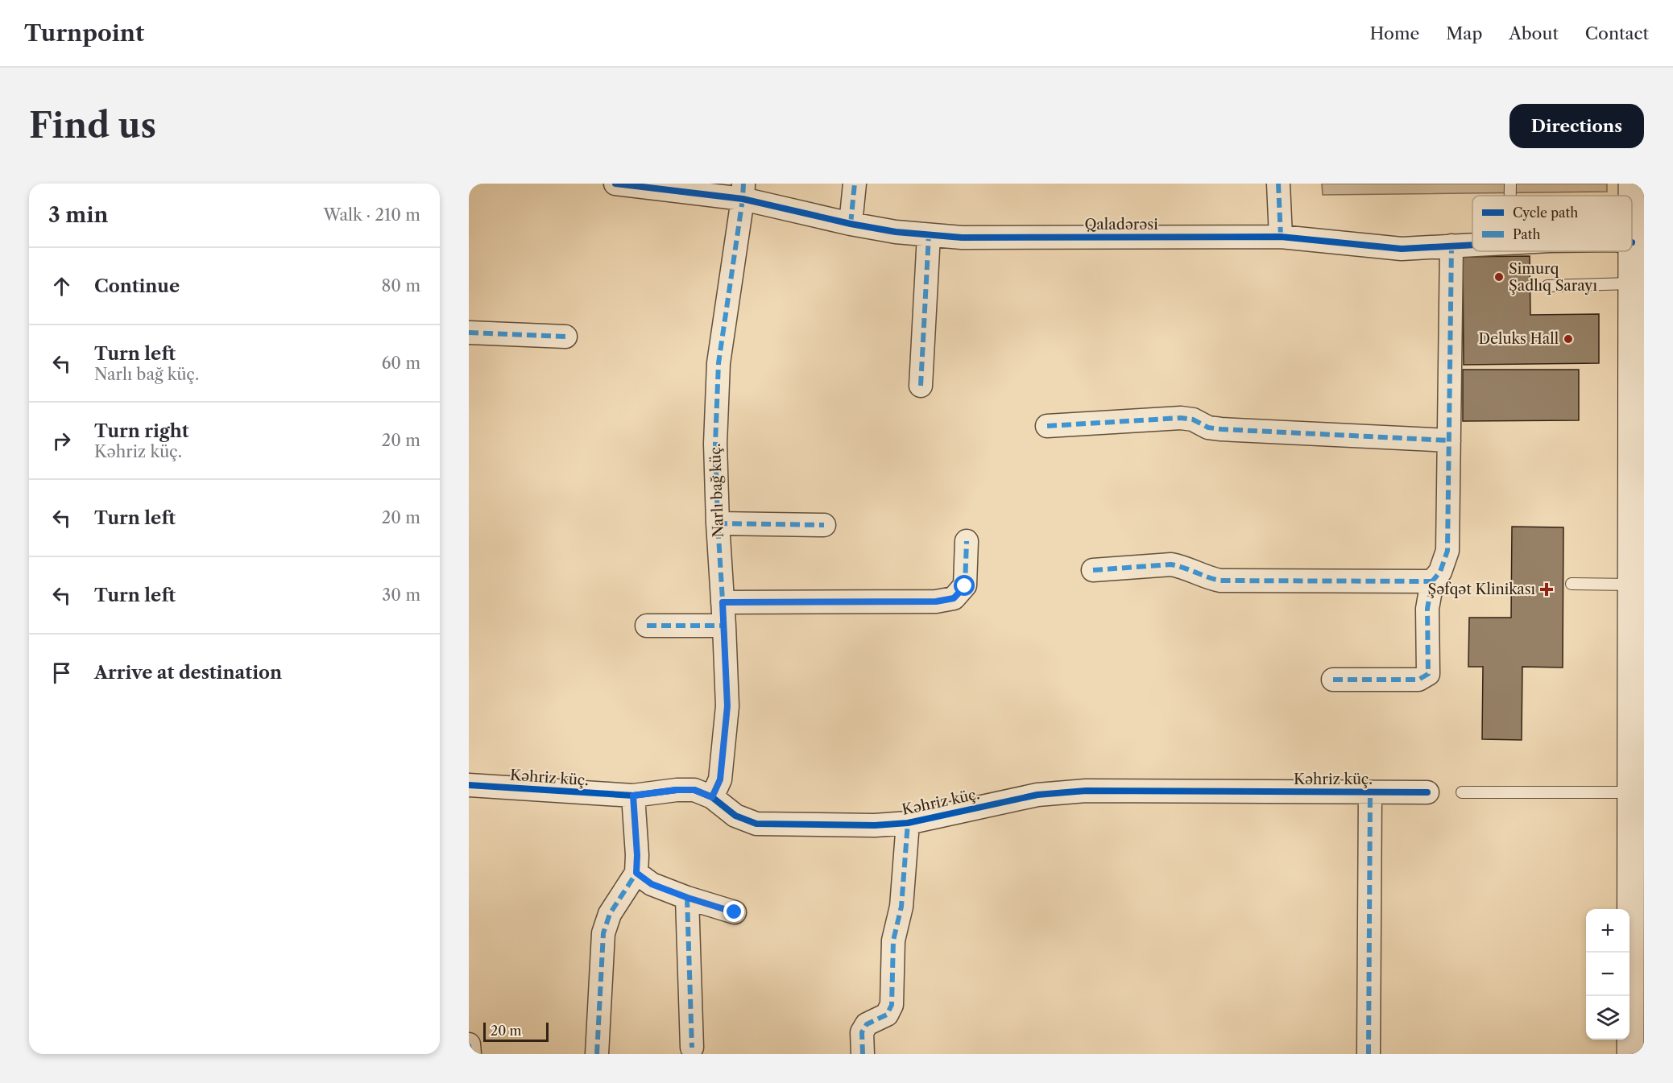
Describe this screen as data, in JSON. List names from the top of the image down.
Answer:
{
  "streets": {
    "street": ["Qaladərəsi", "Narlı bağ küç.", "Kəhriz küç."]
  },
  "crossings": [
    ["Qaladərəsi", "Narlı bağ küç."],
    ["Narlı bağ küç.", "Kəhriz küç."]
  ],
  "places": {
    "other": ["Simurq Şadlıq Sarayı", "Deluks Hall"],
    "health": ["Şəfqət Klinikası"]
  },
  "legend": ["Cycle path", "Path"],
  "scale_bar": "20 m",
  "page": {
    "header": "Turnpoint",
    "nav": [
      "Home",
      "Map",
      "About",
      "Contact"
    ],
    "buttons": "Directions",
    "title": "Find us",
    "heading": ["3 min", "Walk · 210 m"],
    "list": [
      ["Continue", "80 m"],
      ["Turn left", "Narlı bağ küç.", "60 m"],
      ["Turn right", "Kəhriz küç.", "20 m"],
      ["Turn left", "20 m"],
      ["Turn left", "30 m"],
      "Arrive at destination"
    ],
    "map_buttons": ["+", "−"],
    "scale": "20 m"
  }
}
